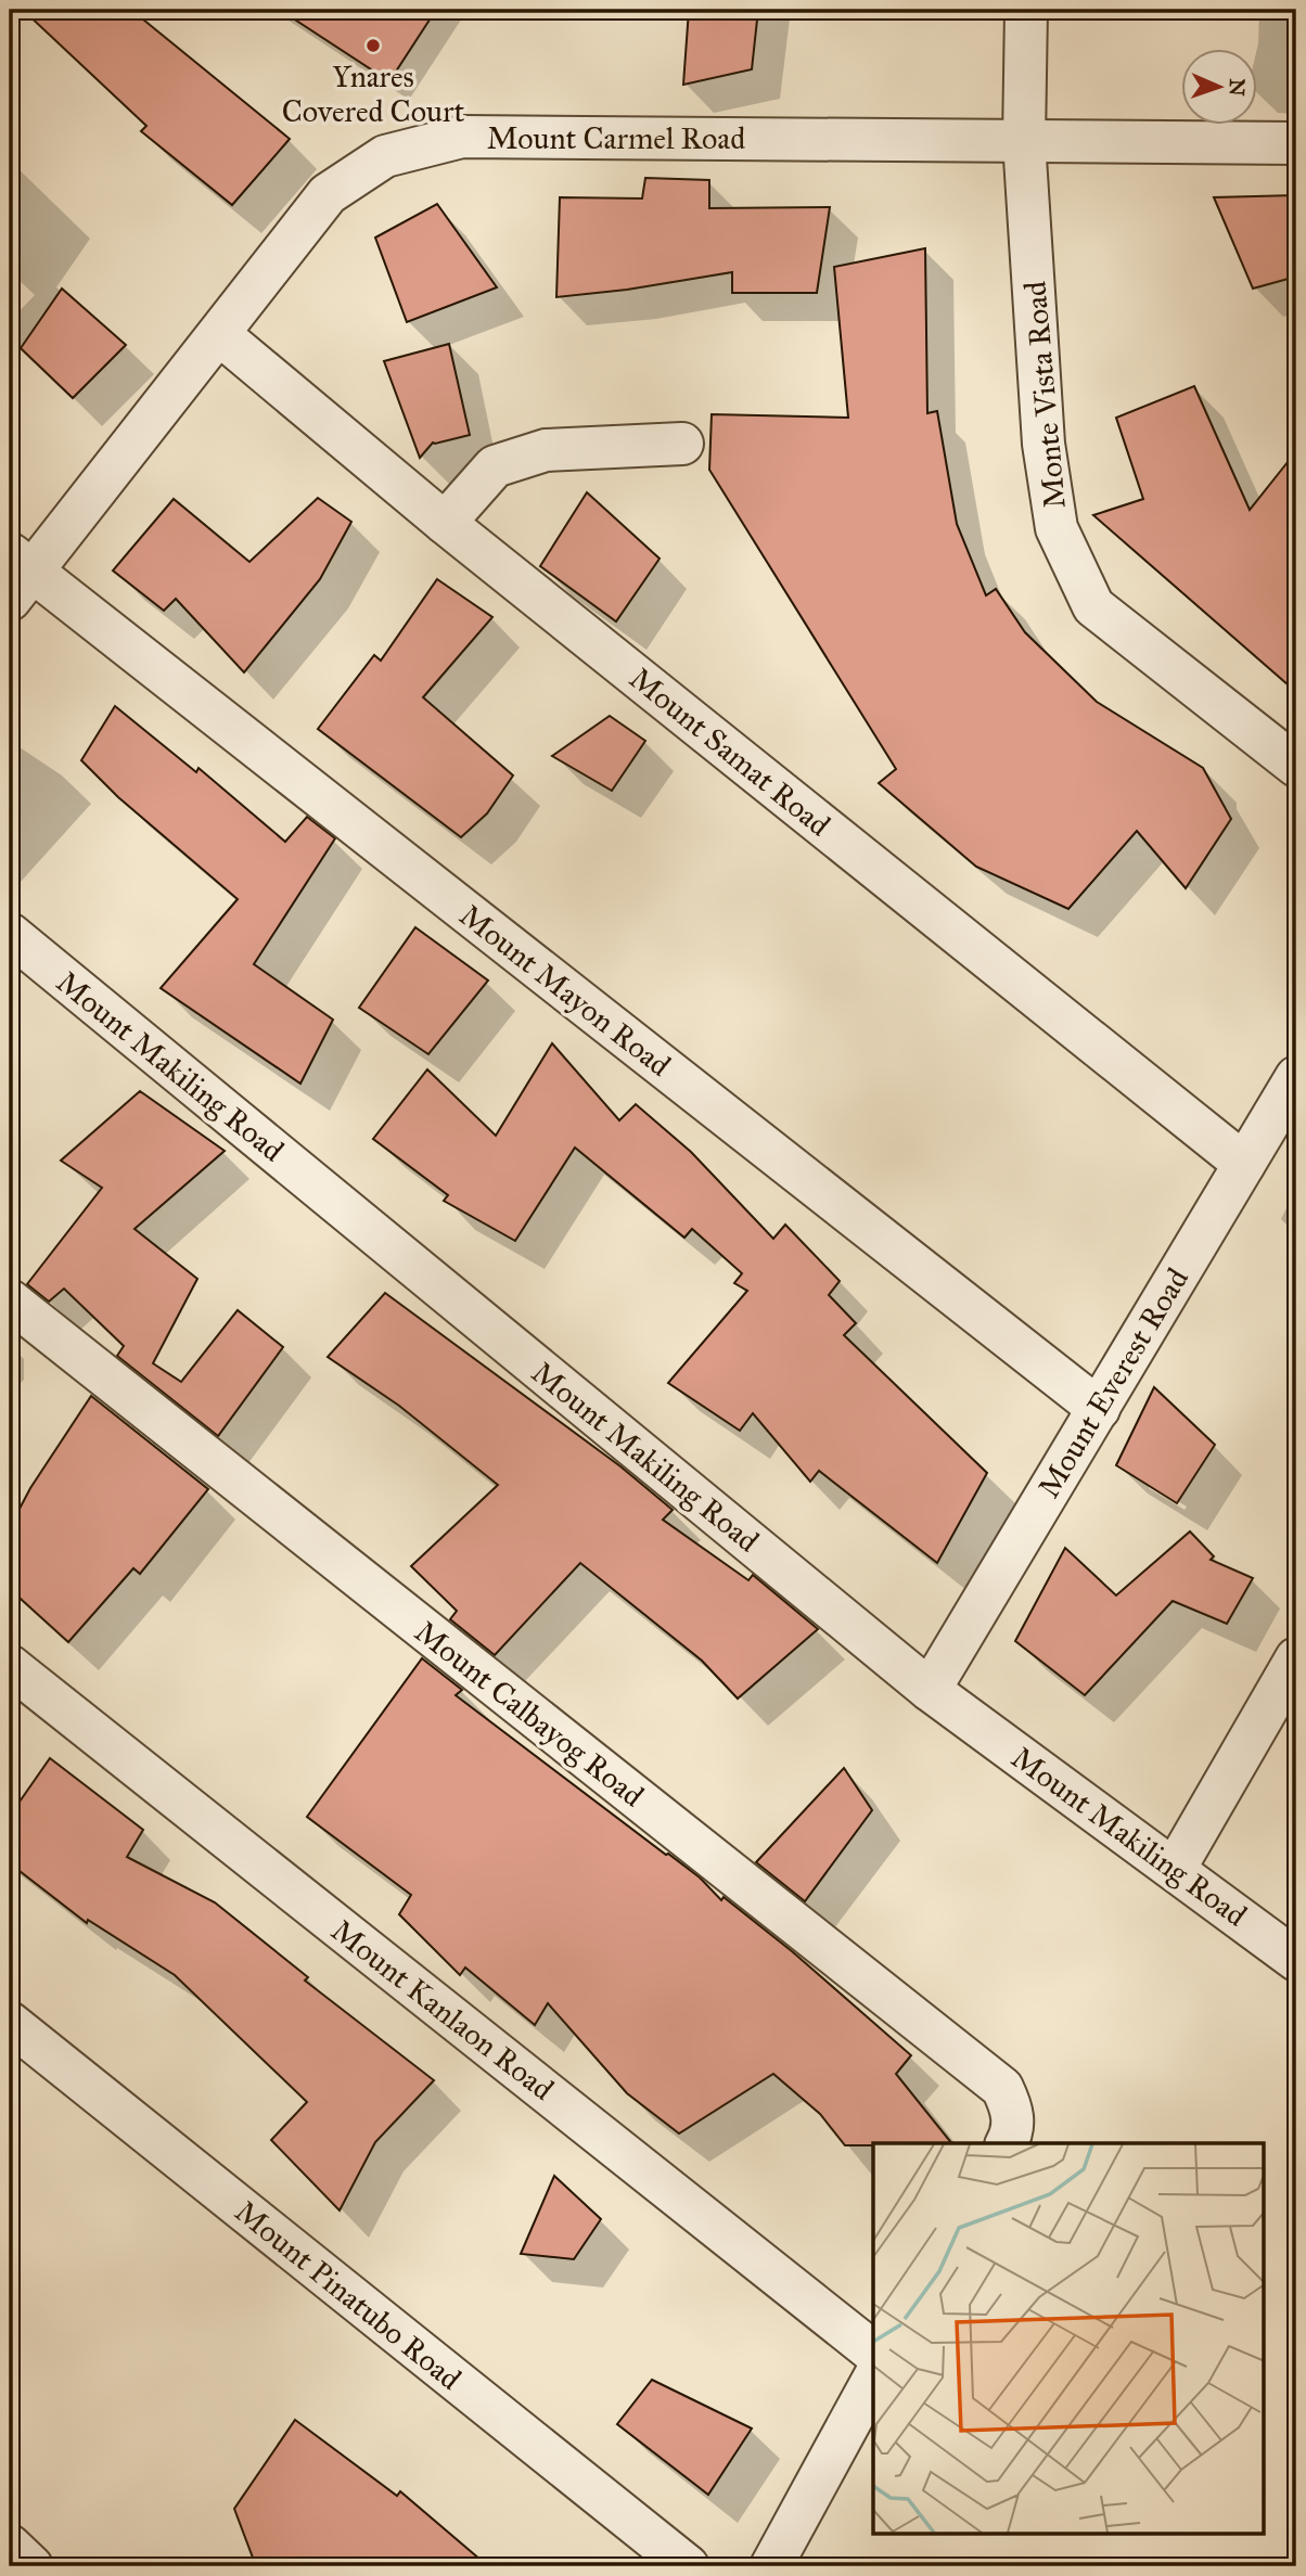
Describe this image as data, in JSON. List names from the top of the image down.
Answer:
{
  "streets": {
    "street": [
      "Mount Carmel Road",
      "Monte Vista Road",
      "Mount Samat Road",
      "Mount Mayon Road",
      "Mount Makiling Road",
      "Mount Everest Road",
      "Mount Calbayog Road",
      "Mount Kanlaon Road",
      "Mount Pinatubo Road"
    ]
  },
  "crossings": [
    ["Mount Carmel Road", "Monte Vista Road"],
    ["Mount Carmel Road", "Mount Samat Road"],
    ["Mount Carmel Road", "Mount Mayon Road"],
    ["Mount Samat Road", "Mount Everest Road"],
    ["Mount Mayon Road", "Mount Everest Road"],
    ["Mount Makiling Road", "Mount Everest Road"]
  ],
  "places": ["Ynares Covered Court"],
  "north": "right"
}
